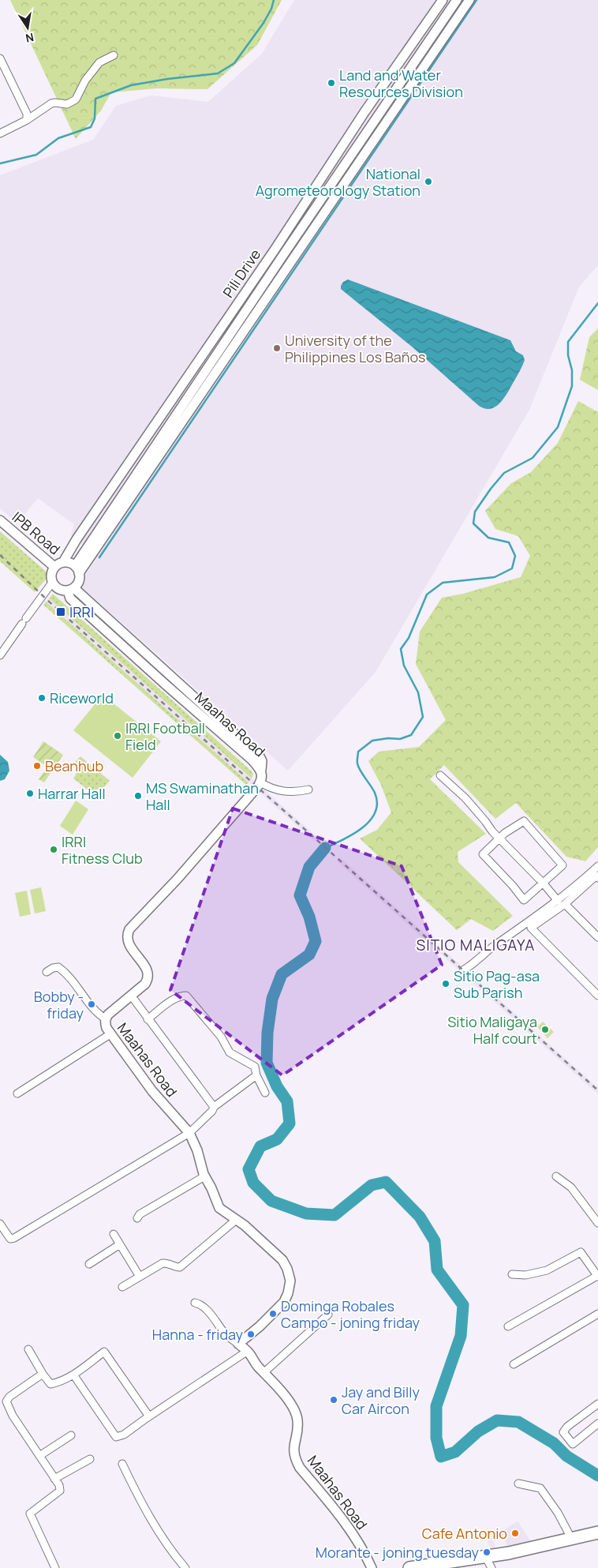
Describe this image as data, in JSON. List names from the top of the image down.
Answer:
{
  "streets": {
    "street": ["Pili Drive", "IPB Road", "Maahas Road"]
  },
  "crossings": [
    ["Pili Drive", "IPB Road"],
    ["Pili Drive", "Maahas Road"],
    ["IPB Road", "Maahas Road"]
  ],
  "districts": ["SITIO MALIGAYA"],
  "places": {
    "other": [
      "Land and Water Resources Division",
      "National Agrometeorology Station",
      "University of the Philippines Los Baños",
      "Riceworld",
      "IRRI Football Field",
      "Beanhub",
      "Harrar Hall",
      "MS Swaminathan Hall",
      "IRRI Fitness Club",
      "Sitio Pag-asa Sub Parish",
      "Bobby - friday",
      "Sitio Maligaya Half court",
      "Dominga Robales Campo - joning friday",
      "Hanna - friday",
      "Jay and Billy Car Aircon",
      "Cafe Antonio",
      "Morante - joning tuesday"
    ],
    "transit": ["IRRI"]
  },
  "north": "bottom"
}
